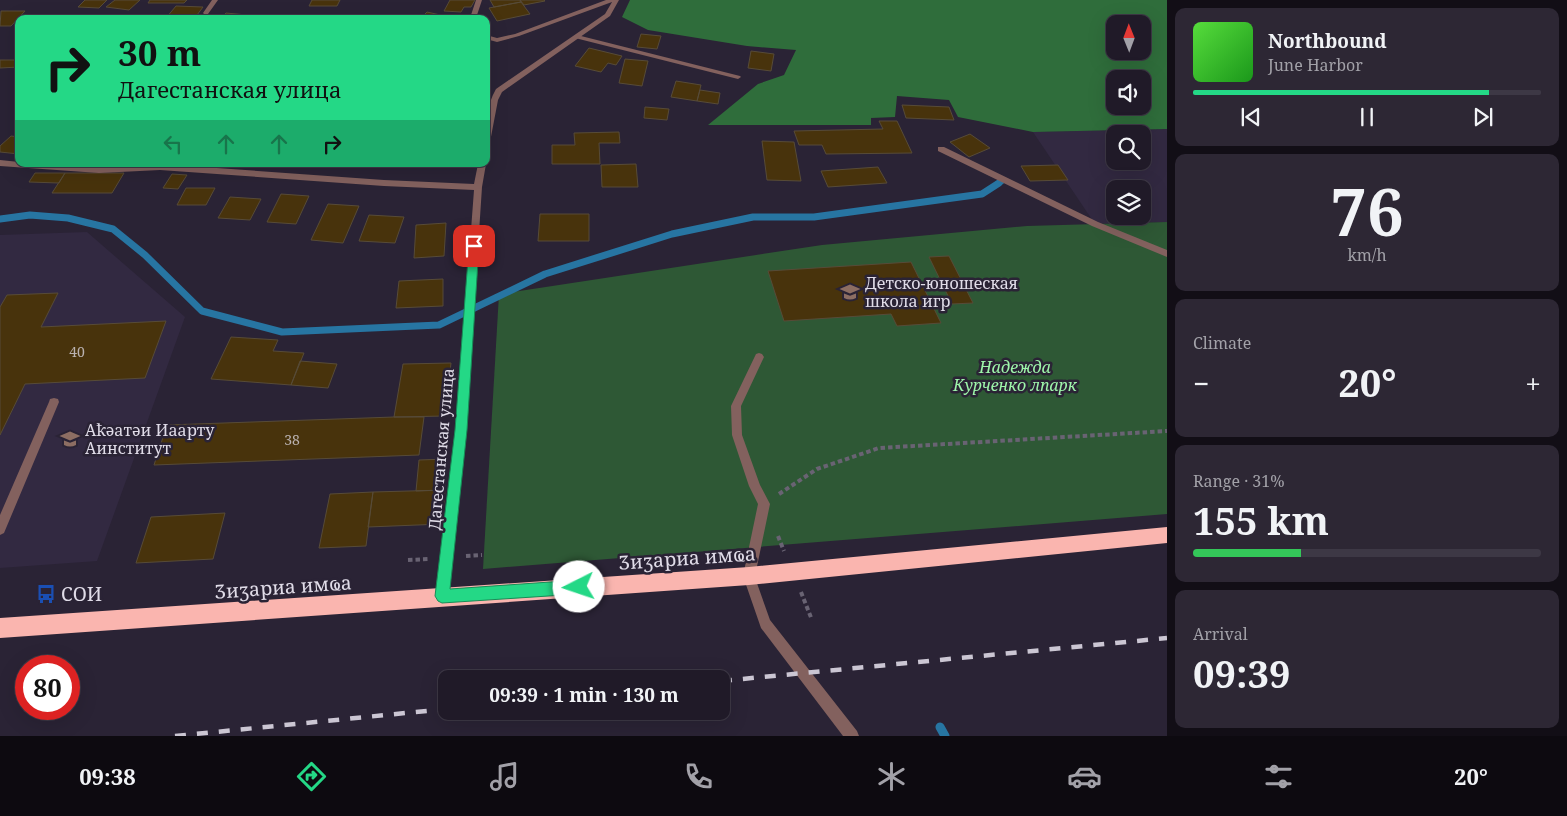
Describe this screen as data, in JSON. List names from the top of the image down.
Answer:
{
  "streets": {
    "highway": ["Ӡиӡариа имҩа"],
    "street": ["Дагестанская улица"]
  },
  "crossings": [
    ["Дагестанская улица", "Ӡиӡариа имҩа"]
  ],
  "parks": ["Надежда Курченко лпарк"],
  "places": {
    "school or university": ["Детско-юношеская школа игр", "Аҟәатәи Иаарту Аинститут"],
    "bus stop": ["СОИ"]
  },
  "house_numbers": ["40", "38"],
  "north": "top",
  "page": {
    "turn": ["30 m", "Дагестанская улица"],
    "song": ["Northbound", "June Harbor"],
    "tile": [
      ["76", "km/h"],
      "Climate",
      ["Range · 31%", "155 km"],
      ["Arrival", "09:39"]
    ],
    "heat": ["−", "20°", "+"],
    "limit": "80",
    "trip": "09:39 · 1 min · 130 m",
    "tabs": ["09:38", "20°"]
  }
}
